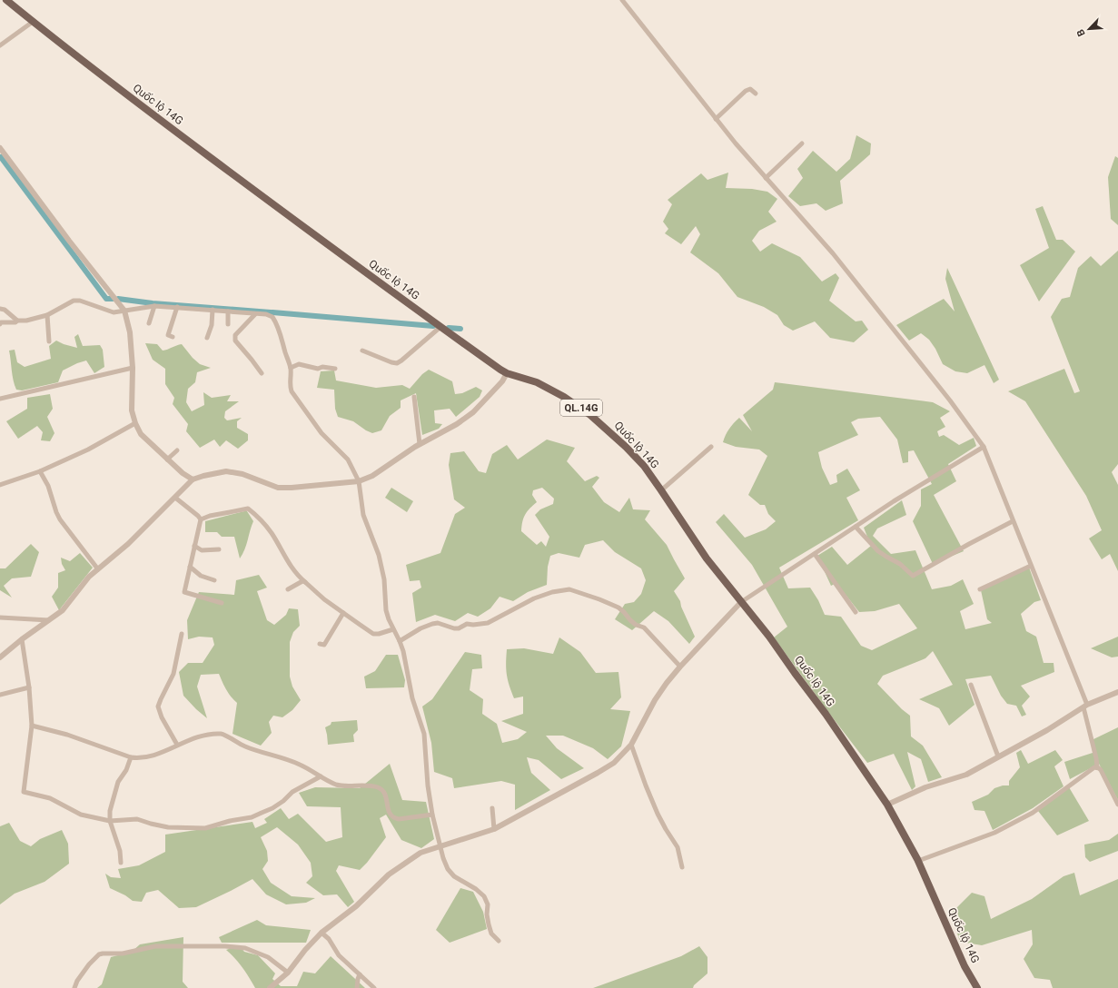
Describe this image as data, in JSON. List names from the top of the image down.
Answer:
{
  "streets": {
    "main road": ["Quốc lộ 14G", "QL.14G"]
  },
  "north": "bottom left"
}
